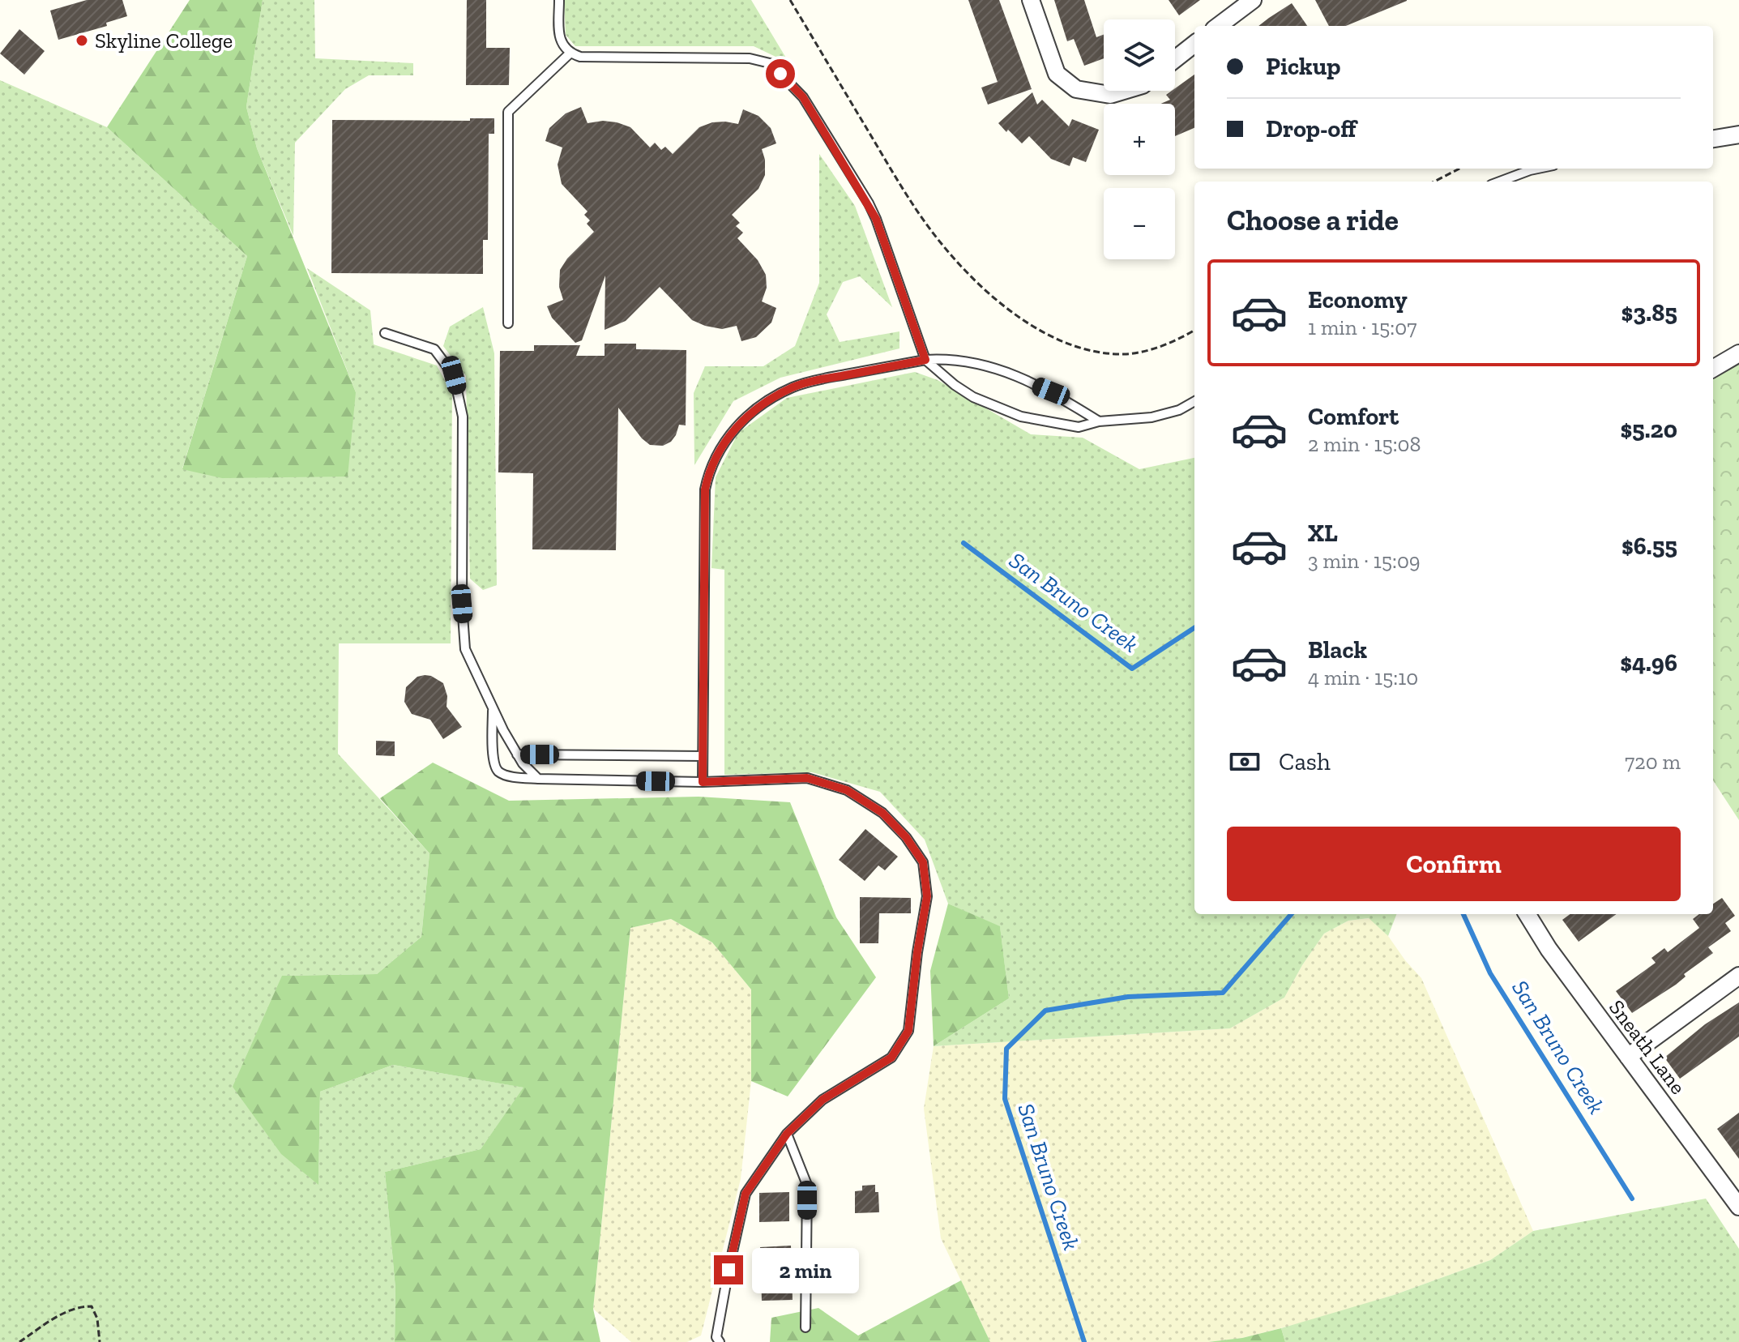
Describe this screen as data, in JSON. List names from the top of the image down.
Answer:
{
  "streets": {
    "street": ["Sneath Lane"]
  },
  "water": ["San Bruno Creek"],
  "places": ["Skyline College"],
  "page": {
    "map_buttons": ["+", "−"],
    "banner": ["Pickup", "Drop-off"],
    "heading": "Choose a ride",
    "list": [
      {
        "name": "Economy",
        "note": "1 min · 15:07",
        "value": "$3.85"
      },
      {
        "name": "Comfort",
        "note": "2 min · 15:08",
        "value": "$5.20"
      },
      {
        "name": "XL",
        "note": "3 min · 15:09",
        "value": "$6.55"
      },
      {
        "name": "Black",
        "note": "4 min · 15:10",
        "value": "$4.96"
      }
    ],
    "pay": ["Cash", "720 m"],
    "buttons": "Confirm",
    "bubble": "2 min"
  }
}
